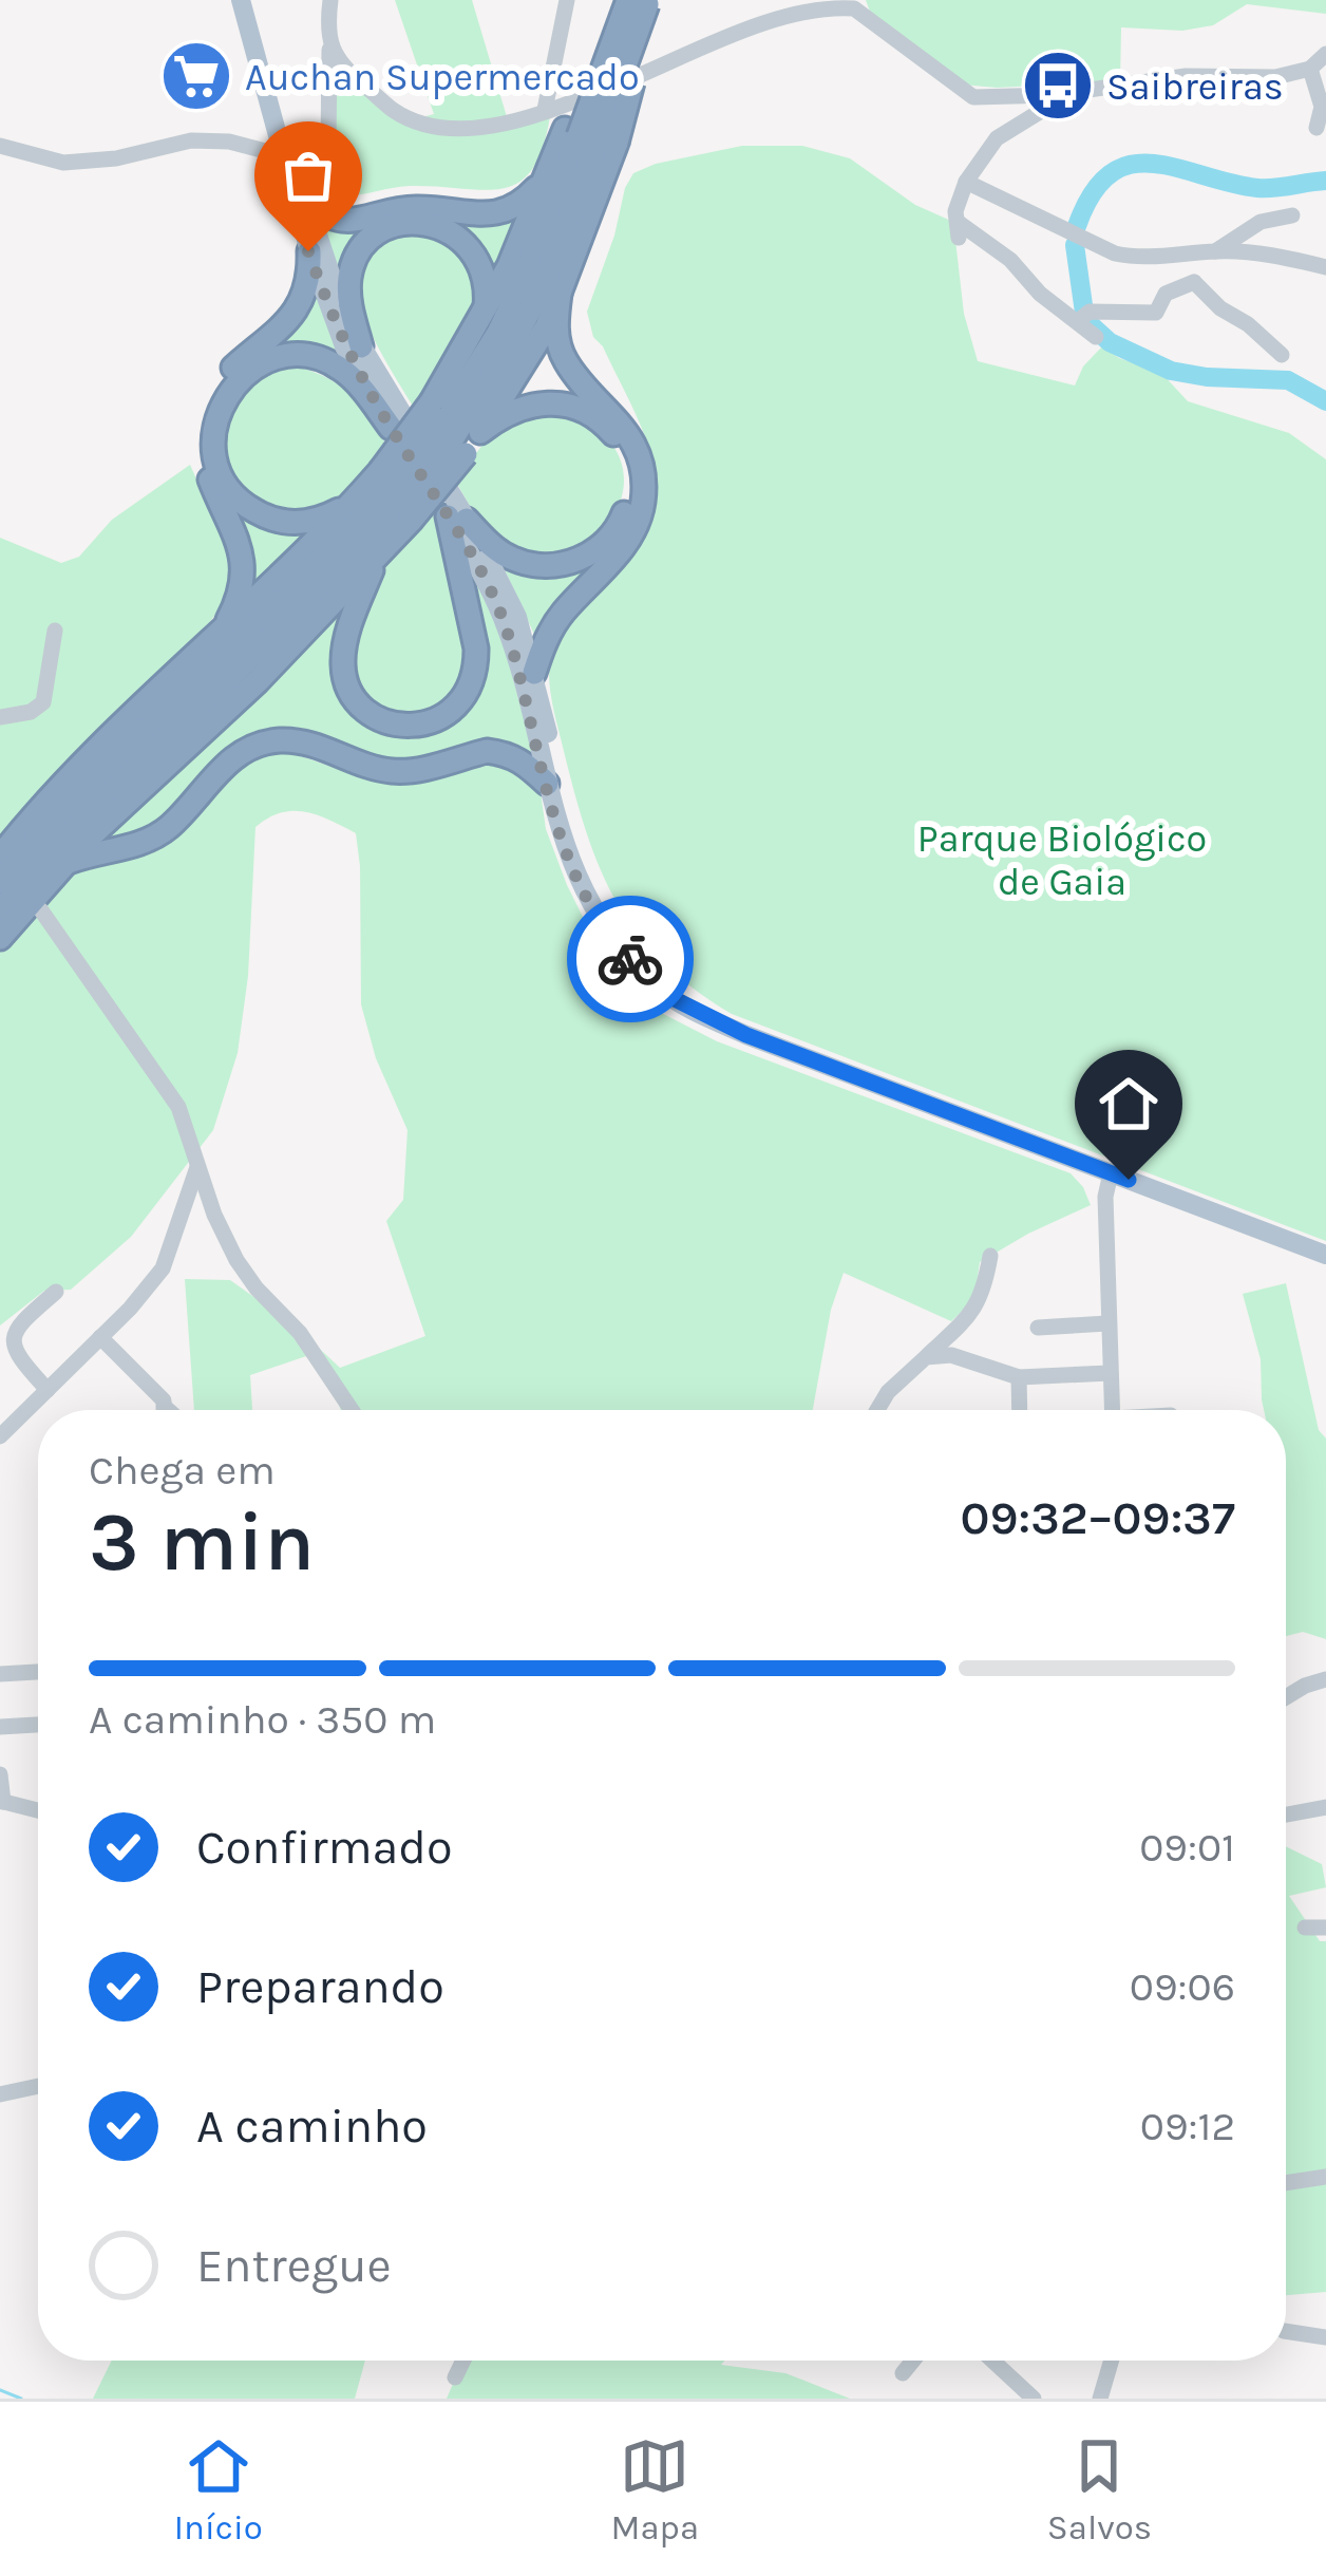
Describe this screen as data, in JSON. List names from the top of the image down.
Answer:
{
  "parks": ["Parque Biológico de Gaia"],
  "places": {
    "supermarket": ["Auchan Supermercado"],
    "bus stop": ["Saibreiras"]
  },
  "page": {
    "heading": ["3 min", "Chega em", "09:32–09:37"],
    "bar": "A caminho · 350 m",
    "list": [
      ["Confirmado", "09:01"],
      ["Preparando", "09:06"],
      ["A caminho", "09:12"],
      "Entregue"
    ],
    "tabs": ["Início", "Mapa", "Salvos"]
  }
}
